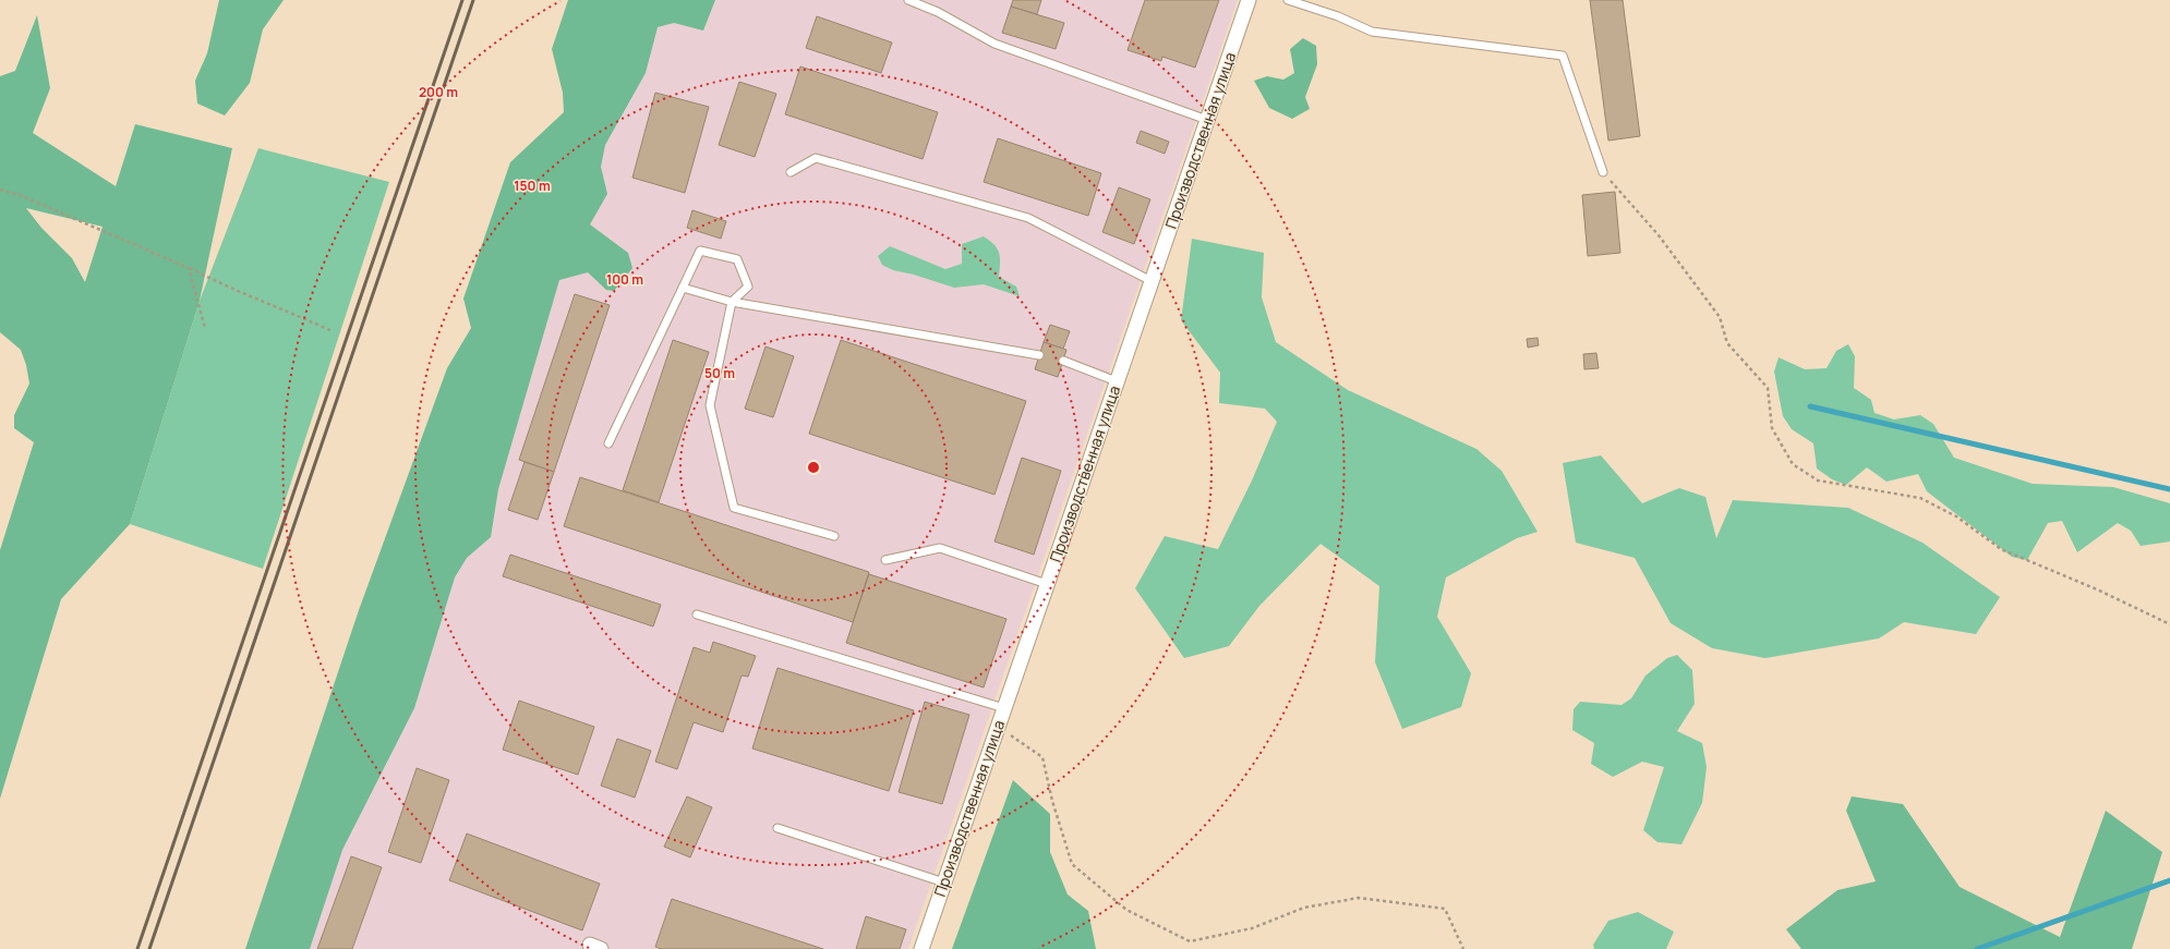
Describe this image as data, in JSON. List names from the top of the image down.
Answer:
{
  "streets": {
    "street": ["Производственная улица"]
  },
  "rings": [
    "200 m",
    "150 m",
    "100 m",
    "50 m"
  ]
}
